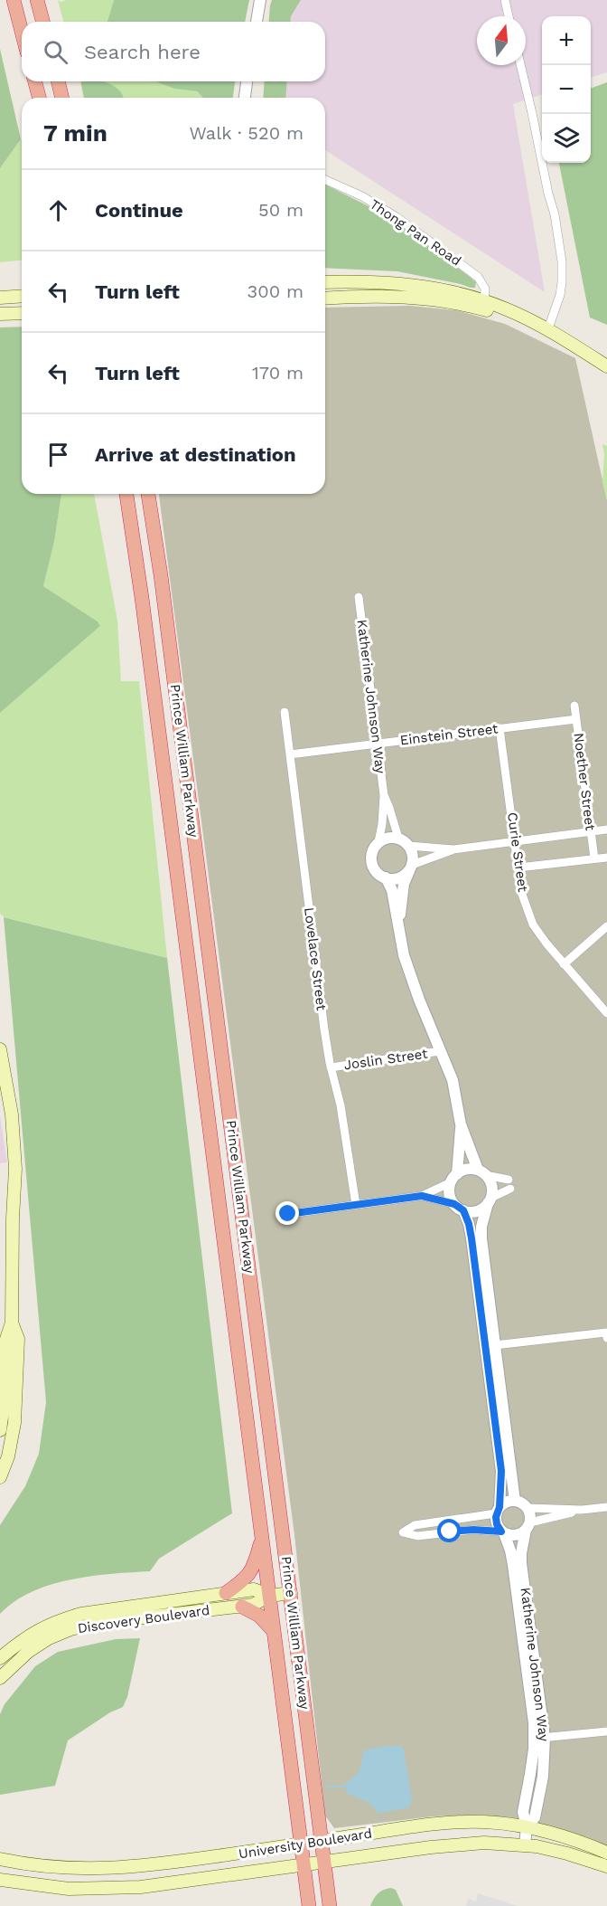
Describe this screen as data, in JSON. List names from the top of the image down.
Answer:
{
  "streets": {
    "highway": ["Prince William Parkway"],
    "main road": ["Discovery Boulevard", "University Boulevard"],
    "street": [
      "Thong Pan Road",
      "Katherine Johnson Way",
      "Einstein Street",
      "Noether Street",
      "Curie Street",
      "Lovelace Street",
      "Joslin Street"
    ]
  },
  "crossings": [
    ["Katherine Johnson Way", "Einstein Street"],
    ["Katherine Johnson Way", "University Boulevard"],
    ["Einstein Street", "Noether Street"],
    ["Einstein Street", "Curie Street"],
    ["Einstein Street", "Lovelace Street"],
    ["Prince William Parkway", "Discovery Boulevard"],
    ["Prince William Parkway", "University Boulevard"],
    ["Lovelace Street", "Joslin Street"]
  ],
  "north": "top",
  "page": {
    "map_buttons": ["+", "−"],
    "search": "Search here",
    "heading": ["7 min", "Walk · 520 m"],
    "list": [
      ["Continue", "50 m"],
      ["Turn left", "300 m"],
      ["Turn left", "170 m"],
      "Arrive at destination"
    ]
  }
}
